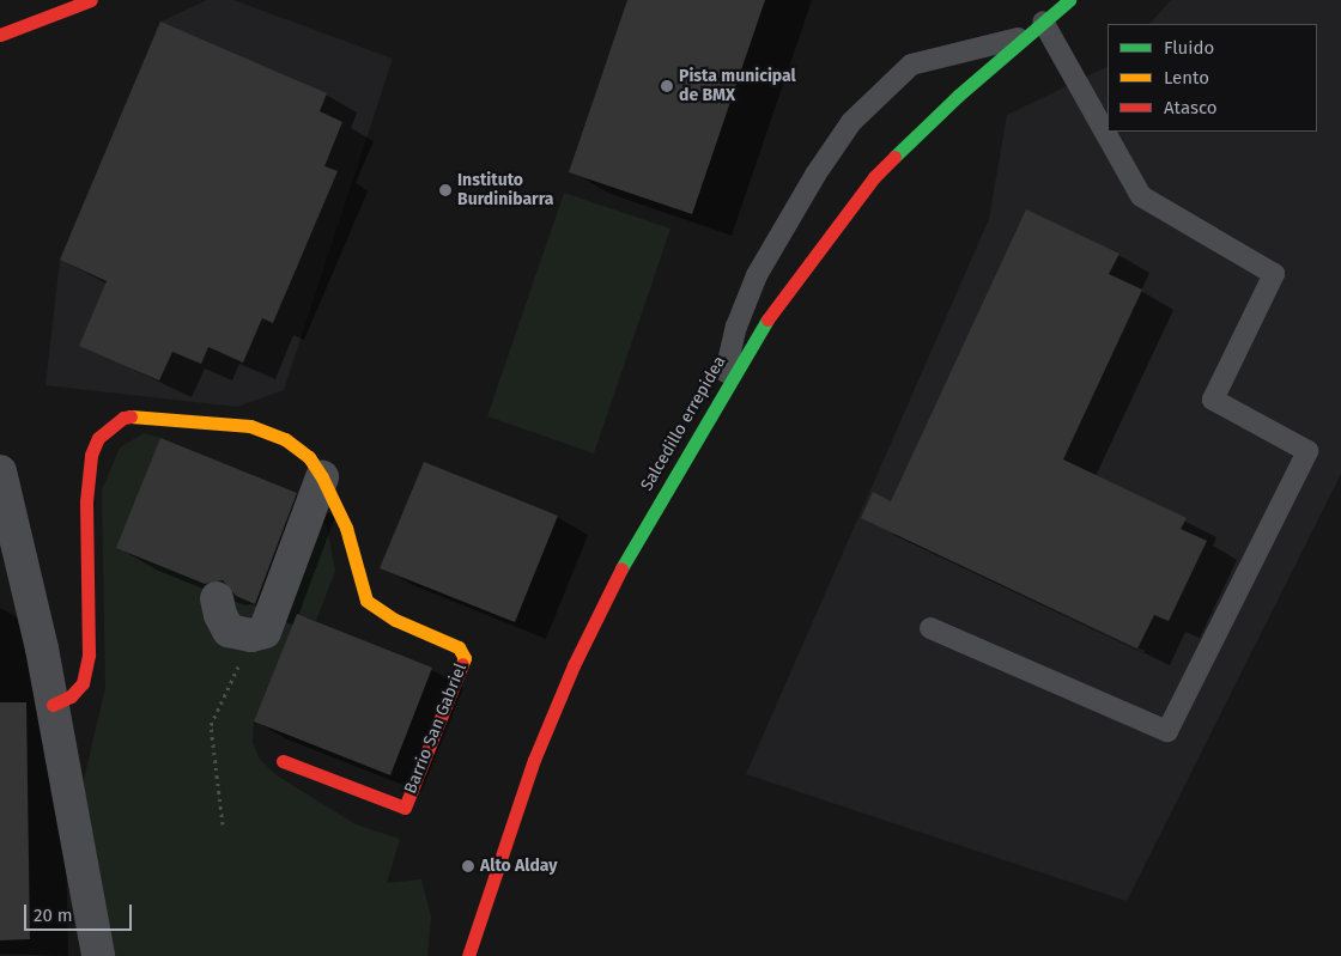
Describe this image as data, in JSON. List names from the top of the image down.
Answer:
{
  "streets": {
    "street": ["Salcedillo errepidea", "Barrio San Gabriel"]
  },
  "places": ["Pista municipal de BMX", "Instituto Burdinibarra", "Alto Alday"],
  "legend": ["Fluido", "Lento", "Atasco"],
  "scale_bar": "20 m"
}
